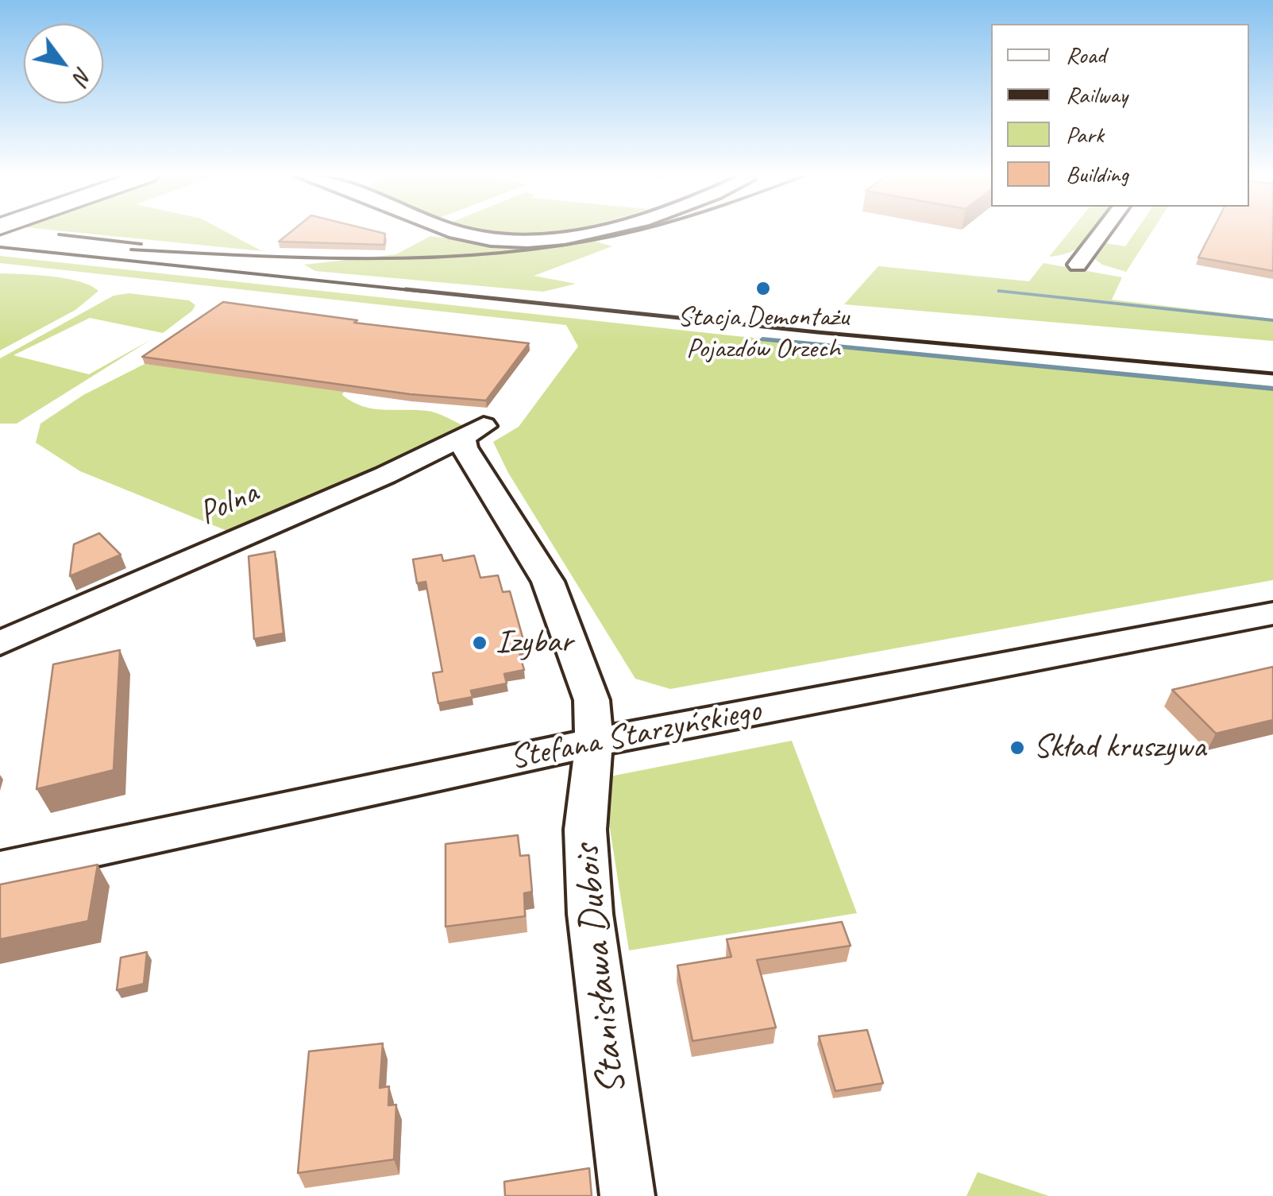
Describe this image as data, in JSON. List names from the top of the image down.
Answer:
{
  "streets": {
    "street": ["Polna", "Stefana Starzyńskiego", "Stanisława Dubois"]
  },
  "crossings": [
    ["Polna", "Stanisława Dubois"],
    ["Stefana Starzyńskiego", "Stanisława Dubois"]
  ],
  "places": ["Stacja Demontażu Pojazdów Orzech", "Izybar", "Skład kruszywa"],
  "legend": [
    "Road",
    "Railway",
    "Park",
    "Building"
  ],
  "north": "bottom right"
}
